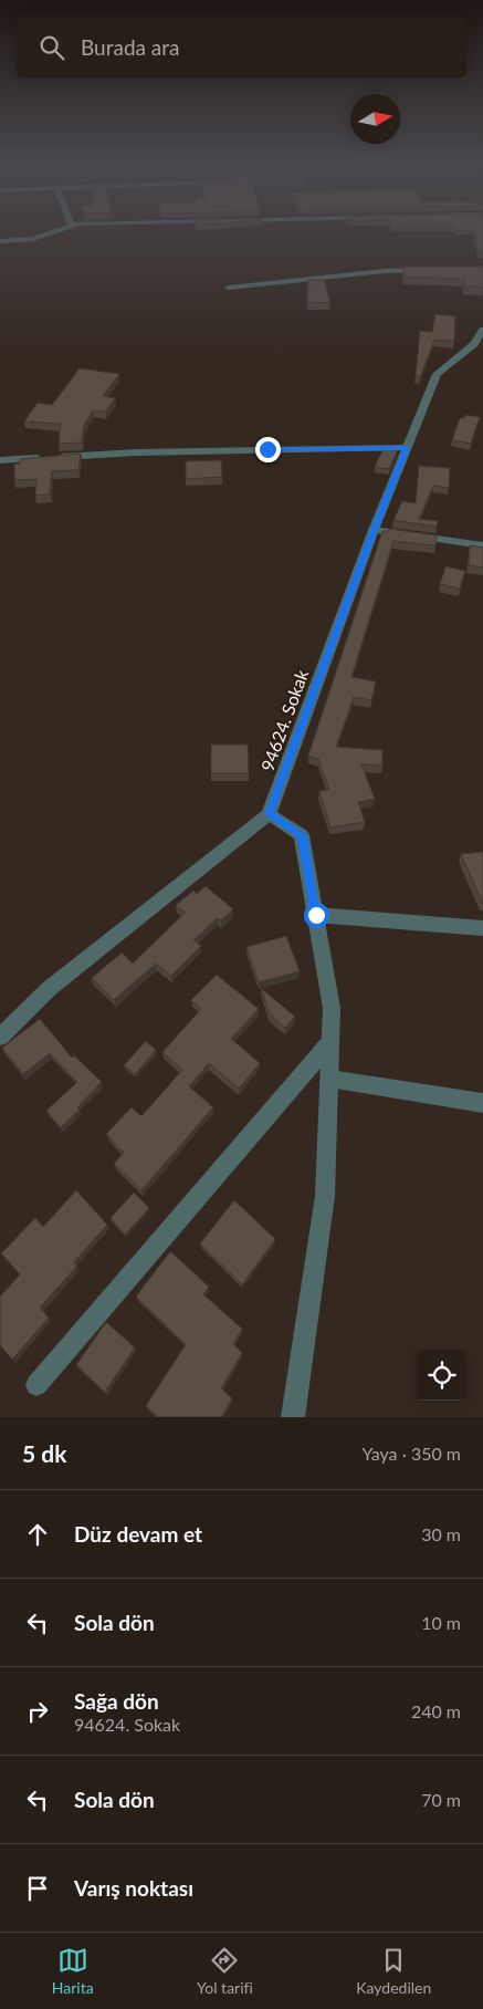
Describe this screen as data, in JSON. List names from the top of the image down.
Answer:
{
  "streets": {
    "street": ["94624. Sokak"]
  },
  "north": "right",
  "page": {
    "search": "Burada ara",
    "heading": ["5 dk", "Yaya · 350 m"],
    "list": [
      ["Düz devam et", "30 m"],
      ["Sola dön", "10 m"],
      ["Sağa dön", "94624. Sokak", "240 m"],
      ["Sola dön", "70 m"],
      "Varış noktası"
    ],
    "nav": ["Harita", "Yol tarifi", "Kaydedilen"]
  }
}
